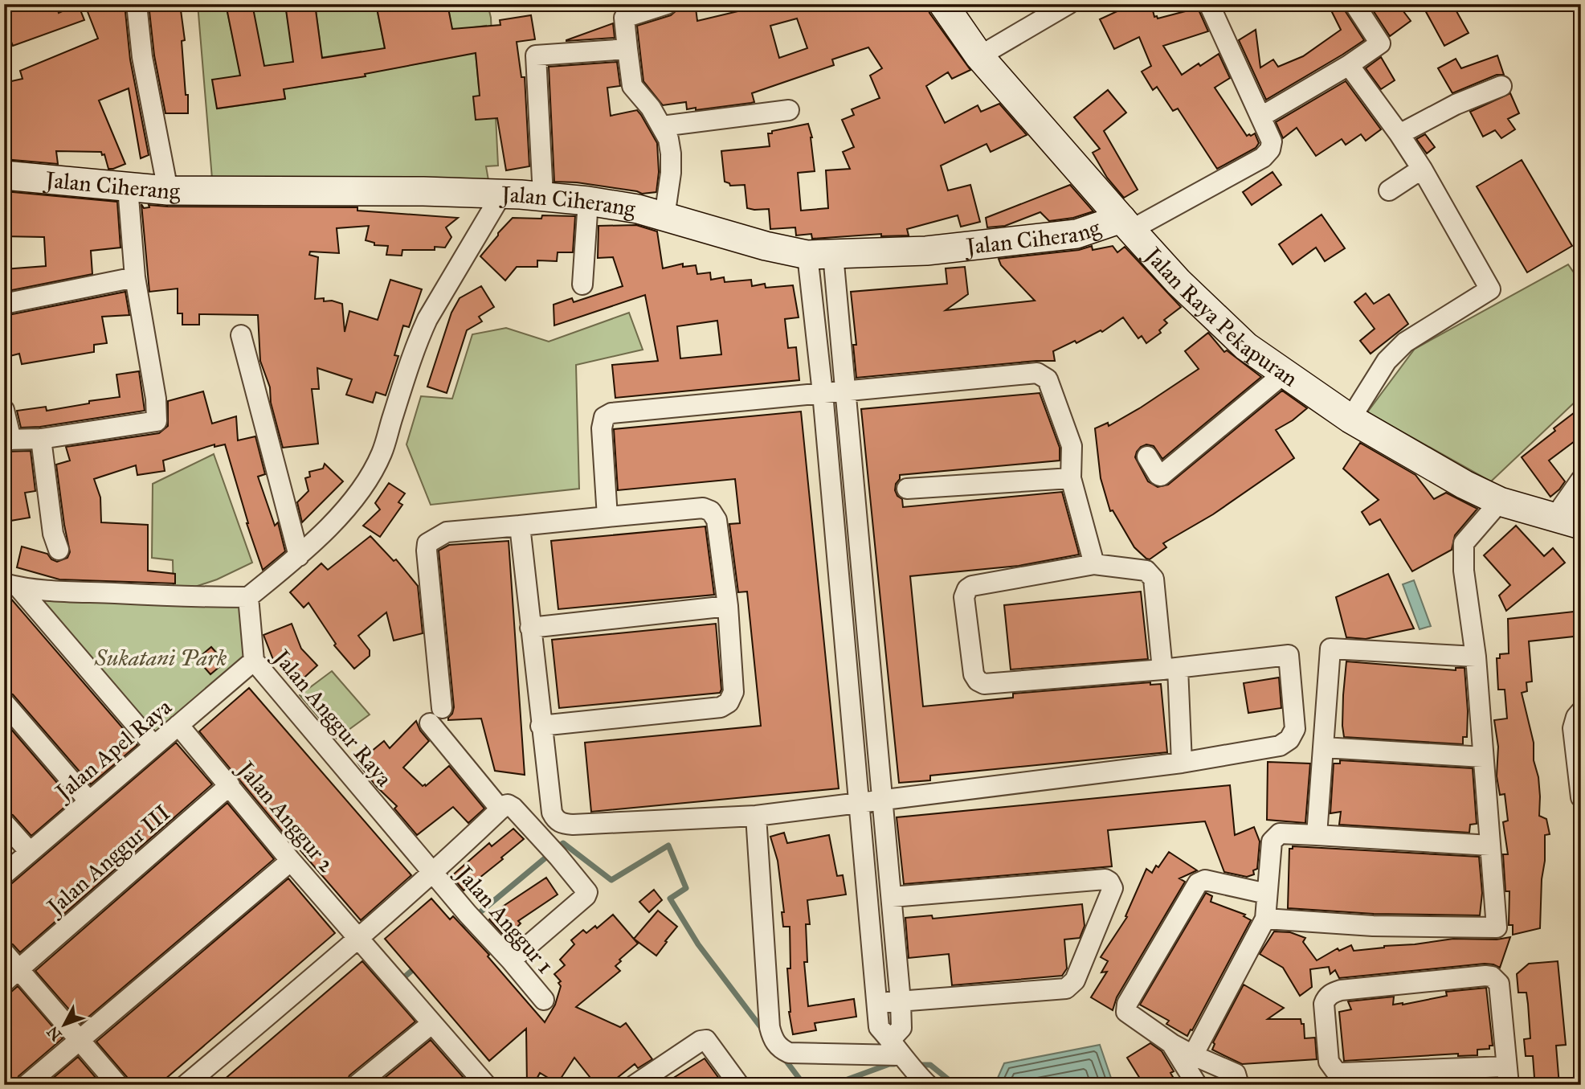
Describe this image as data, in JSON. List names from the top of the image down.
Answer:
{
  "streets": {
    "street": [
      "Jalan Ciherang",
      "Jalan Raya Pekapuran",
      "Jalan Anggur Raya",
      "Jalan Apel Raya",
      "Jalan Anggur 2",
      "Jalan Anggur III",
      "Jalan Anggur 1"
    ]
  },
  "crossings": [
    ["Jalan Ciherang", "Jalan Raya Pekapuran"],
    ["Jalan Anggur Raya", "Jalan Apel Raya"],
    ["Jalan Anggur Raya", "Jalan Anggur 1"],
    ["Jalan Apel Raya", "Jalan Anggur 2"],
    ["Jalan Anggur 2", "Jalan Anggur III"]
  ],
  "parks": ["Sukatani Park"],
  "north": "bottom left"
}
